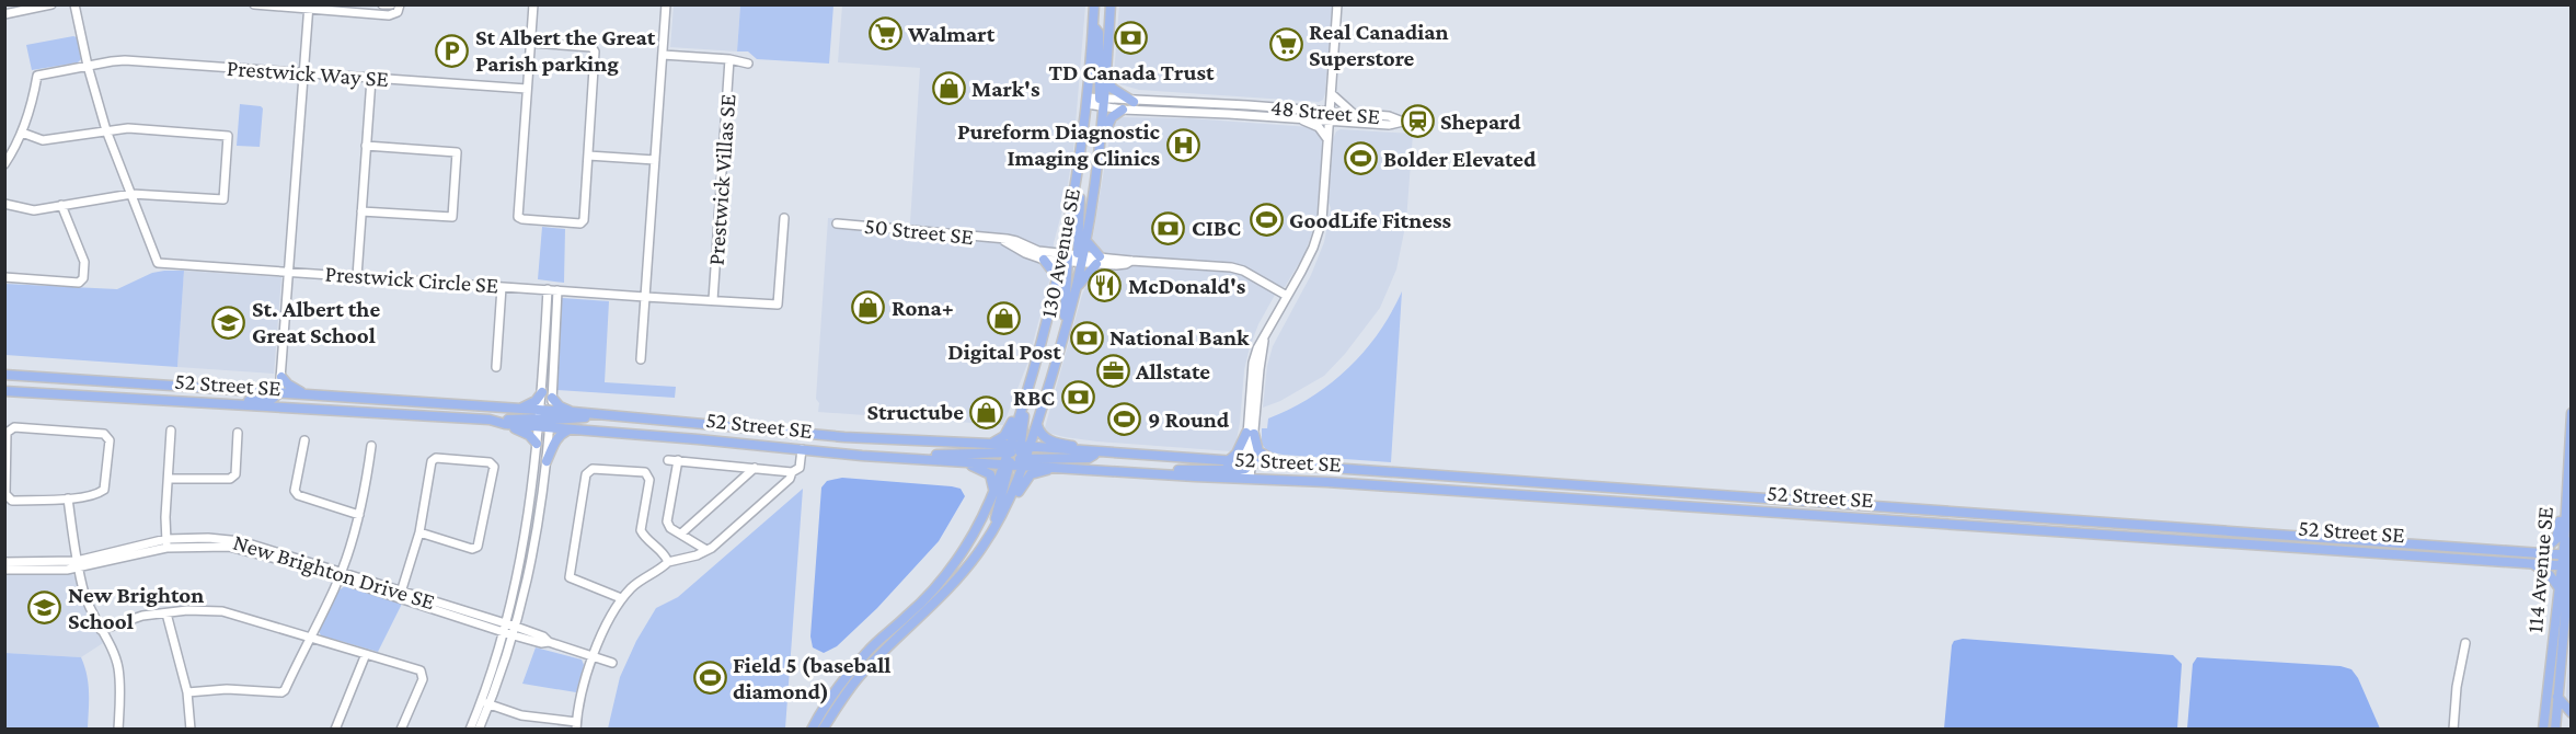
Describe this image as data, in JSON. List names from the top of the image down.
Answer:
{
  "streets": {
    "main road": ["130 Avenue SE", "52 Street SE", "114 Avenue SE"],
    "street": [
      "Prestwick Way SE",
      "48 Street SE",
      "Prestwick Villas SE",
      "50 Street SE",
      "Prestwick Circle SE",
      "New Brighton Drive SE"
    ]
  },
  "crossings": [
    ["Prestwick Way SE", "Prestwick Circle SE"],
    ["48 Street SE", "130 Avenue SE"],
    ["Prestwick Villas SE", "Prestwick Circle SE"],
    ["50 Street SE", "130 Avenue SE"],
    ["130 Avenue SE", "52 Street SE"],
    ["52 Street SE", "114 Avenue SE"]
  ],
  "places": {
    "supermarket": ["Walmart", "Real Canadian Superstore"],
    "bank": [
      "TD Canada Trust",
      "CIBC",
      "National Bank",
      "RBC"
    ],
    "parking": ["St Albert the Great Parish parking"],
    "shop": [
      "Mark's",
      "Rona+",
      "Digital Post",
      "Structube"
    ],
    "station": ["Shepard"],
    "hospital": ["Pureform Diagnostic Imaging Clinics"],
    "sports": [
      "Bolder Elevated",
      "GoodLife Fitness",
      "9 Round",
      "Field 5 (baseball diamond)"
    ],
    "restaurant": ["McDonald's"],
    "school or university": ["St. Albert the Great School", "New Brighton School"],
    "office": ["Allstate"]
  }
}
